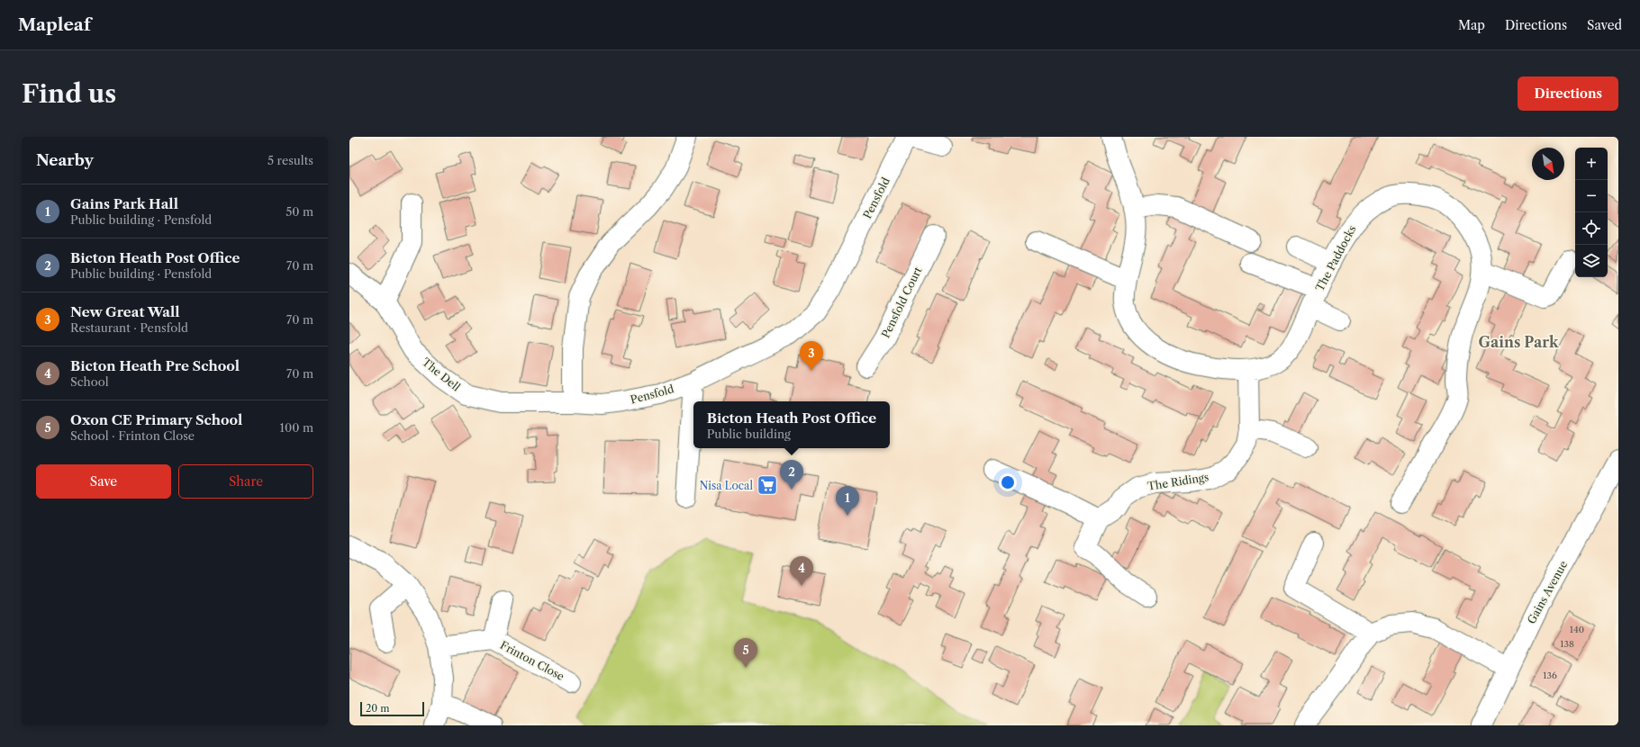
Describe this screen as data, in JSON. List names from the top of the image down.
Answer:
{
  "streets": {
    "street": [
      "Pensfold",
      "The Paddocks",
      "Pensfold Court",
      "The Dell",
      "The Ridings",
      "Gains Avenue",
      "Frinton Close"
    ]
  },
  "crossings": [
    ["Pensfold", "The Dell"],
    ["The Paddocks", "The Ridings"]
  ],
  "districts": ["Gains Park"],
  "places": {
    "supermarket": ["Nisa Local"]
  },
  "house_numbers": ["140", "138", "136"],
  "scale_bar": "20 m",
  "north": "bottom right",
  "page": {
    "header": "Mapleaf",
    "nav": ["Map", "Directions", "Saved"],
    "buttons": [
      "Directions",
      ["Save", "Share"]
    ],
    "title": "Find us",
    "heading": ["Nearby", "5 results"],
    "map_buttons": ["+", "−"],
    "list": [
      {
        "mark": "1",
        "name": "Gains Park Hall",
        "note": "Public building · Pensfold",
        "value": "50 m"
      },
      {
        "mark": "2",
        "name": "Bicton Heath Post Office",
        "note": "Public building · Pensfold",
        "value": "70 m"
      },
      {
        "mark": "3",
        "name": "New Great Wall",
        "note": "Restaurant · Pensfold",
        "value": "70 m"
      },
      {
        "mark": "4",
        "name": "Bicton Heath Pre School",
        "note": "School",
        "value": "70 m"
      },
      {
        "mark": "5",
        "name": "Oxon CE Primary School",
        "note": "School · Frinton Close",
        "value": "100 m"
      }
    ],
    "pins": [
      "3",
      "2",
      "1",
      "4",
      "5"
    ],
    "popup": ["Bicton Heath Post Office", "Public building"],
    "scale": "20 m"
  }
}
